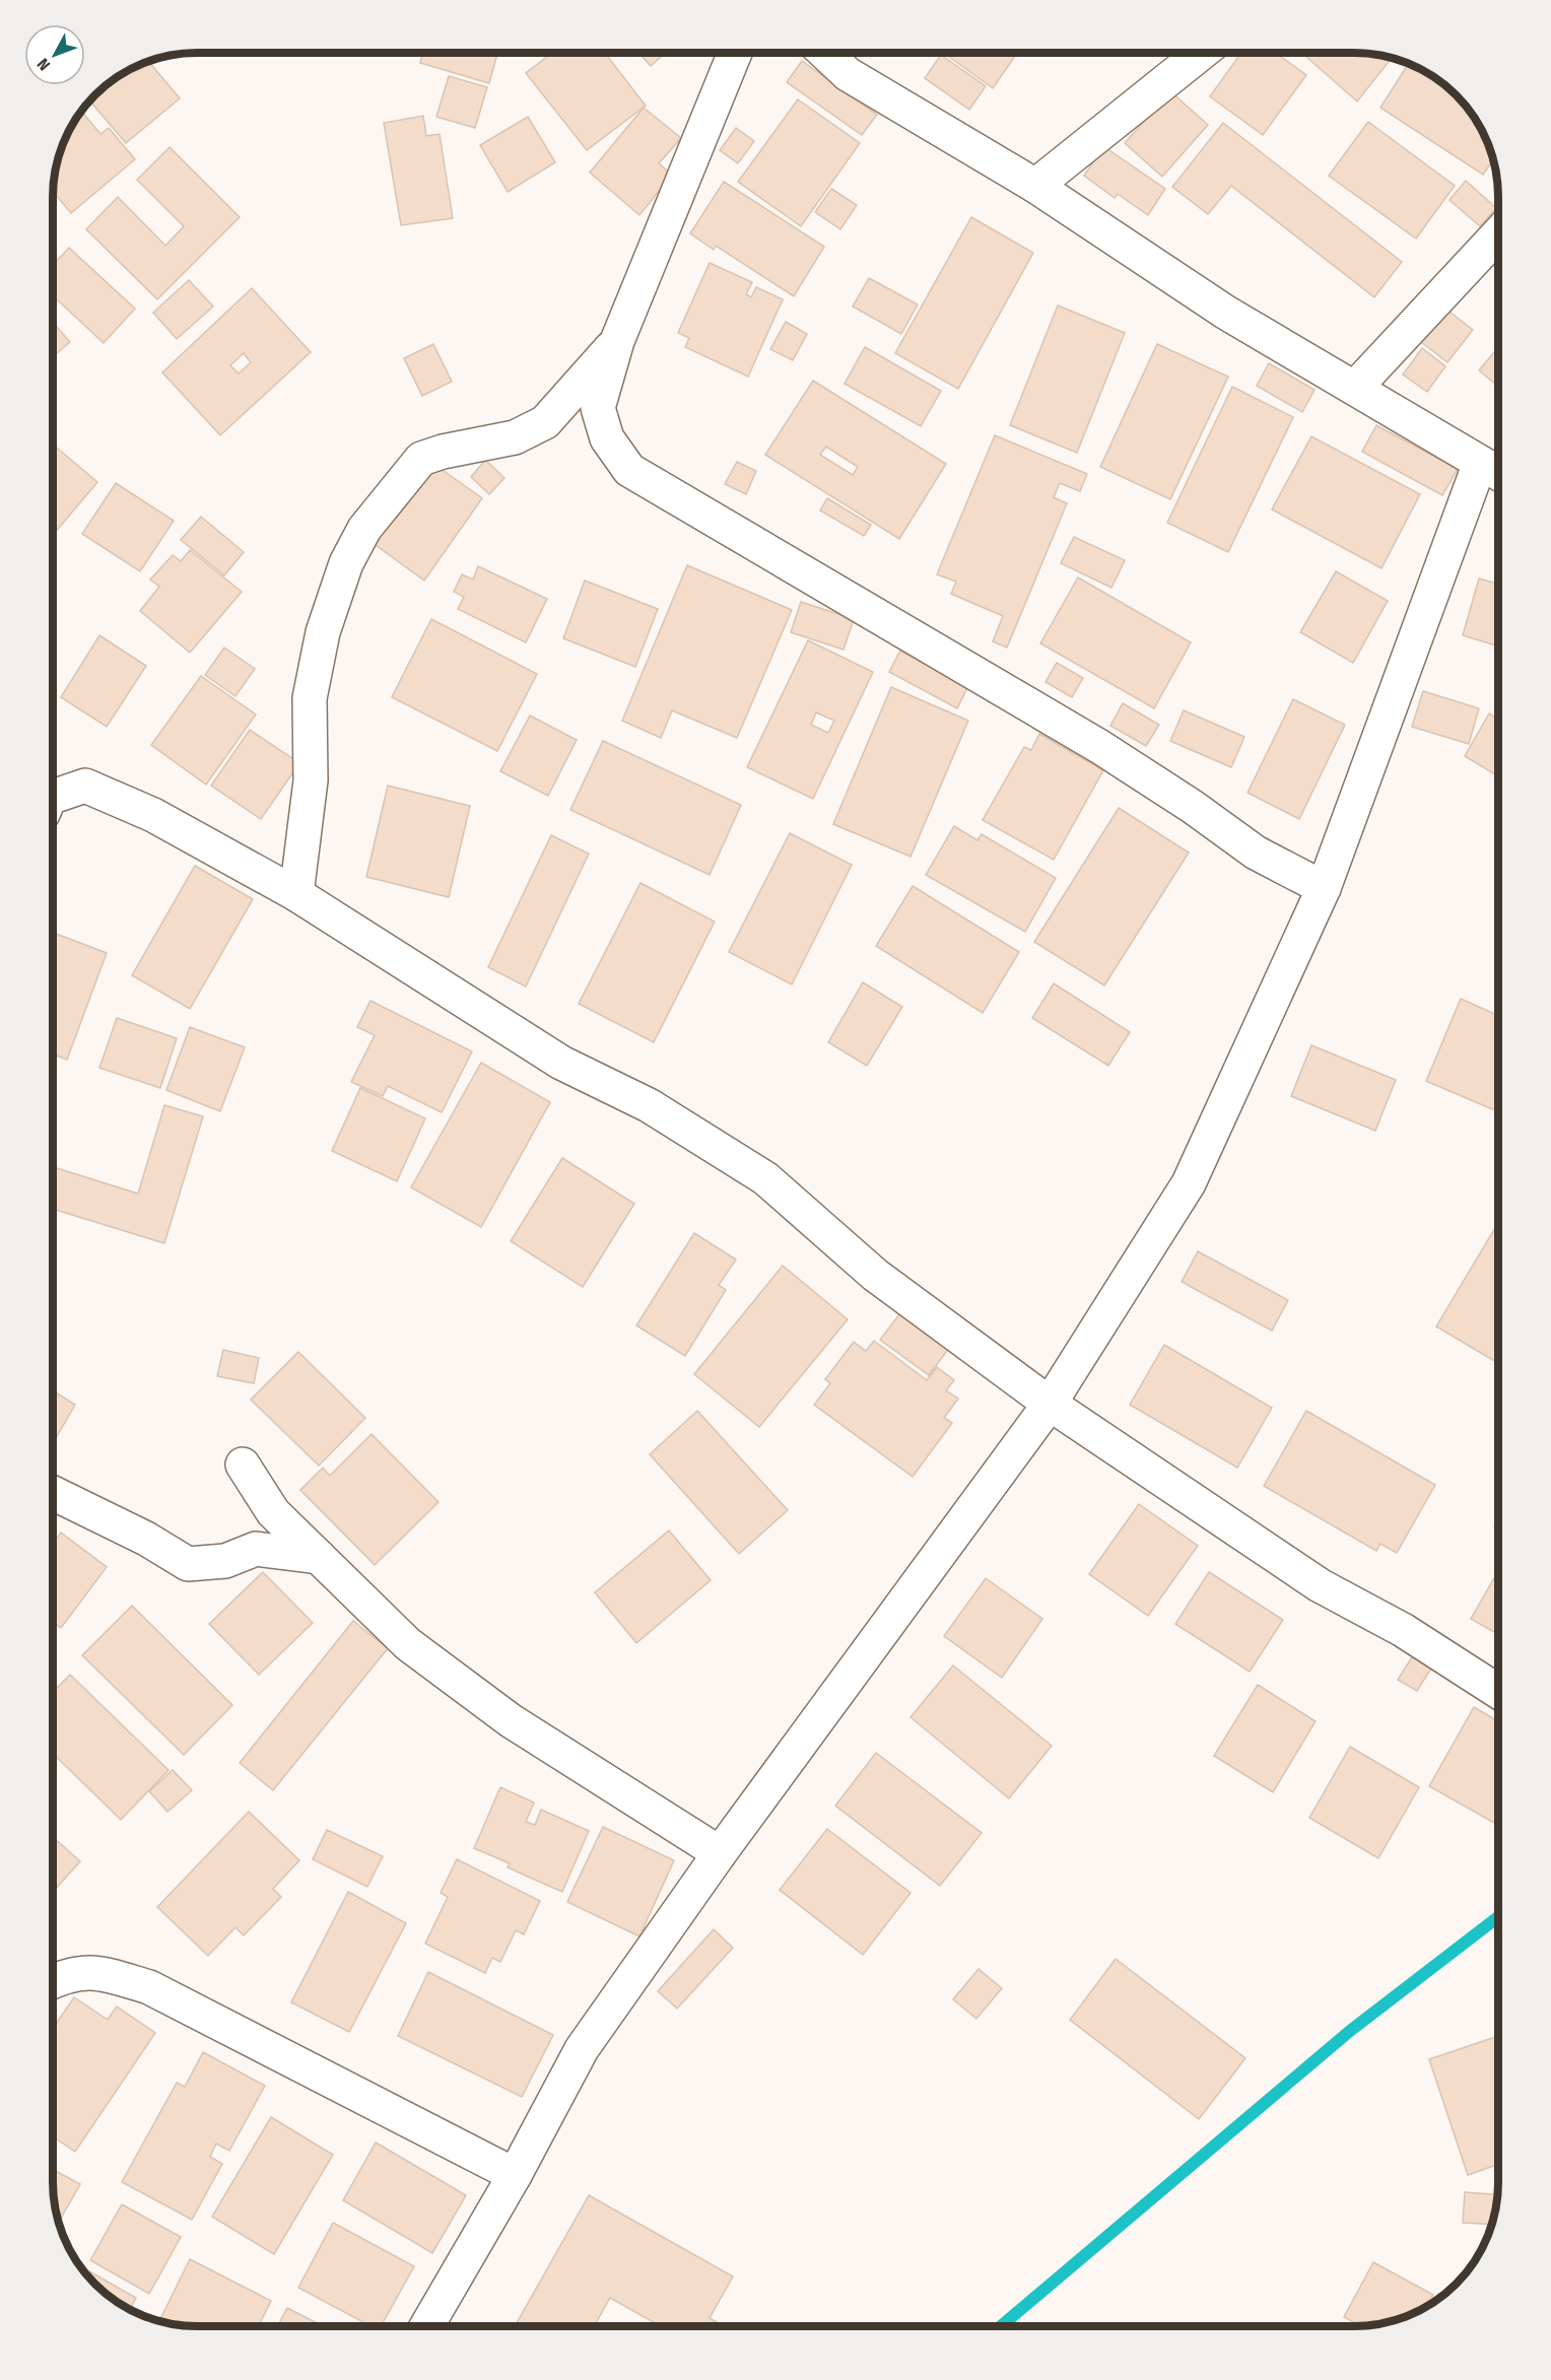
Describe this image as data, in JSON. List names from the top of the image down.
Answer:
{
  "north": "bottom left"
}
